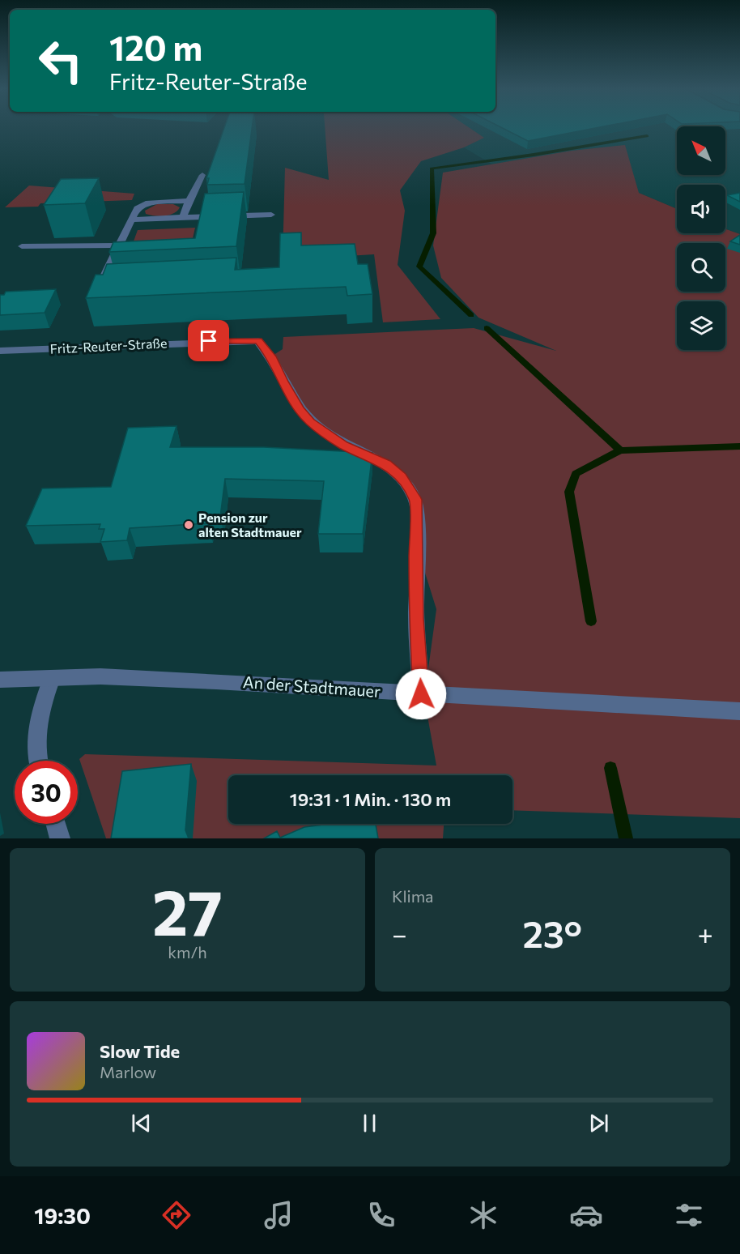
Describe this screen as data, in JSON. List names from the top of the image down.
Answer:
{
  "streets": {
    "street": ["Fritz-Reuter-Straße", "An der Stadtmauer"]
  },
  "crossings": [
    ["Fritz-Reuter-Straße", "An der Stadtmauer"]
  ],
  "places": ["Pension zur alten Stadtmauer"],
  "north": "top left",
  "page": {
    "turn": ["120 m", "Fritz-Reuter-Straße"],
    "limit": "30",
    "trip": "19:31 · 1 Min. · 130 m",
    "tile": [
      ["27", "km/h"],
      "Klima"
    ],
    "heat": ["−", "23°", "+"],
    "song": ["Slow Tide", "Marlow"],
    "tabs": "19:30"
  }
}
